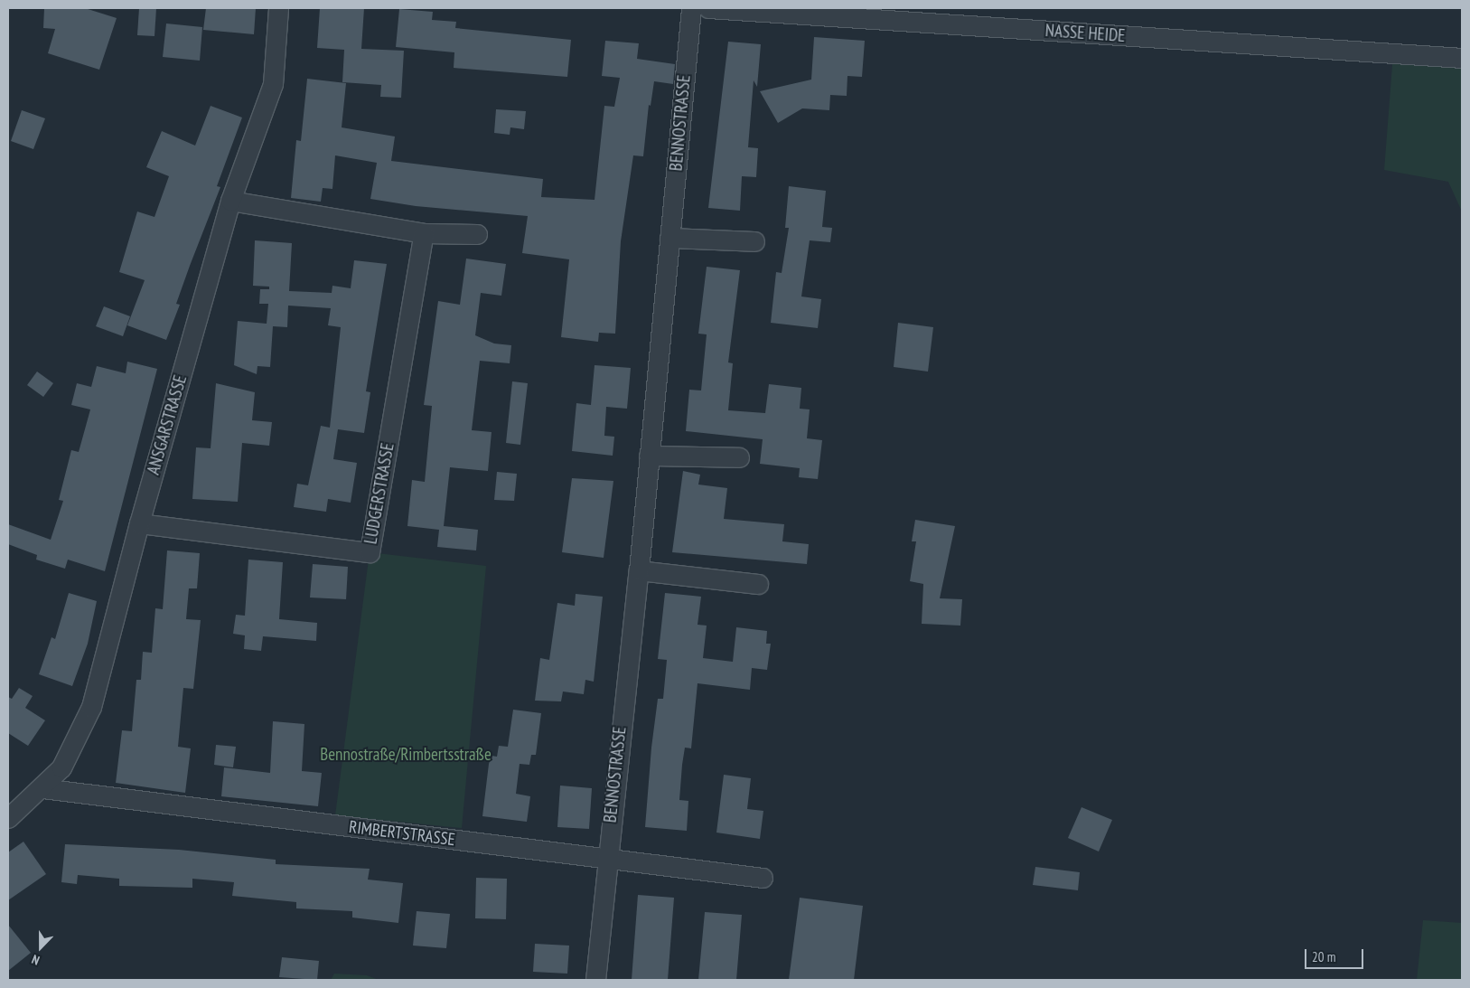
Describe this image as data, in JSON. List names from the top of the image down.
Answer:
{
  "streets": {
    "street": [
      "NASSE HEIDE",
      "BENNOSTRASSE",
      "ANSGARSTRASSE",
      "LUDGERSTRASSE",
      "RIMBERTSTRASSE"
    ]
  },
  "crossings": [
    ["BENNOSTRASSE", "RIMBERTSTRASSE"],
    ["ANSGARSTRASSE", "LUDGERSTRASSE"],
    ["ANSGARSTRASSE", "RIMBERTSTRASSE"]
  ],
  "parks": ["Bennostraße/Rimbertsstraße"],
  "scale_bar": "20 m",
  "north": "bottom"
}
